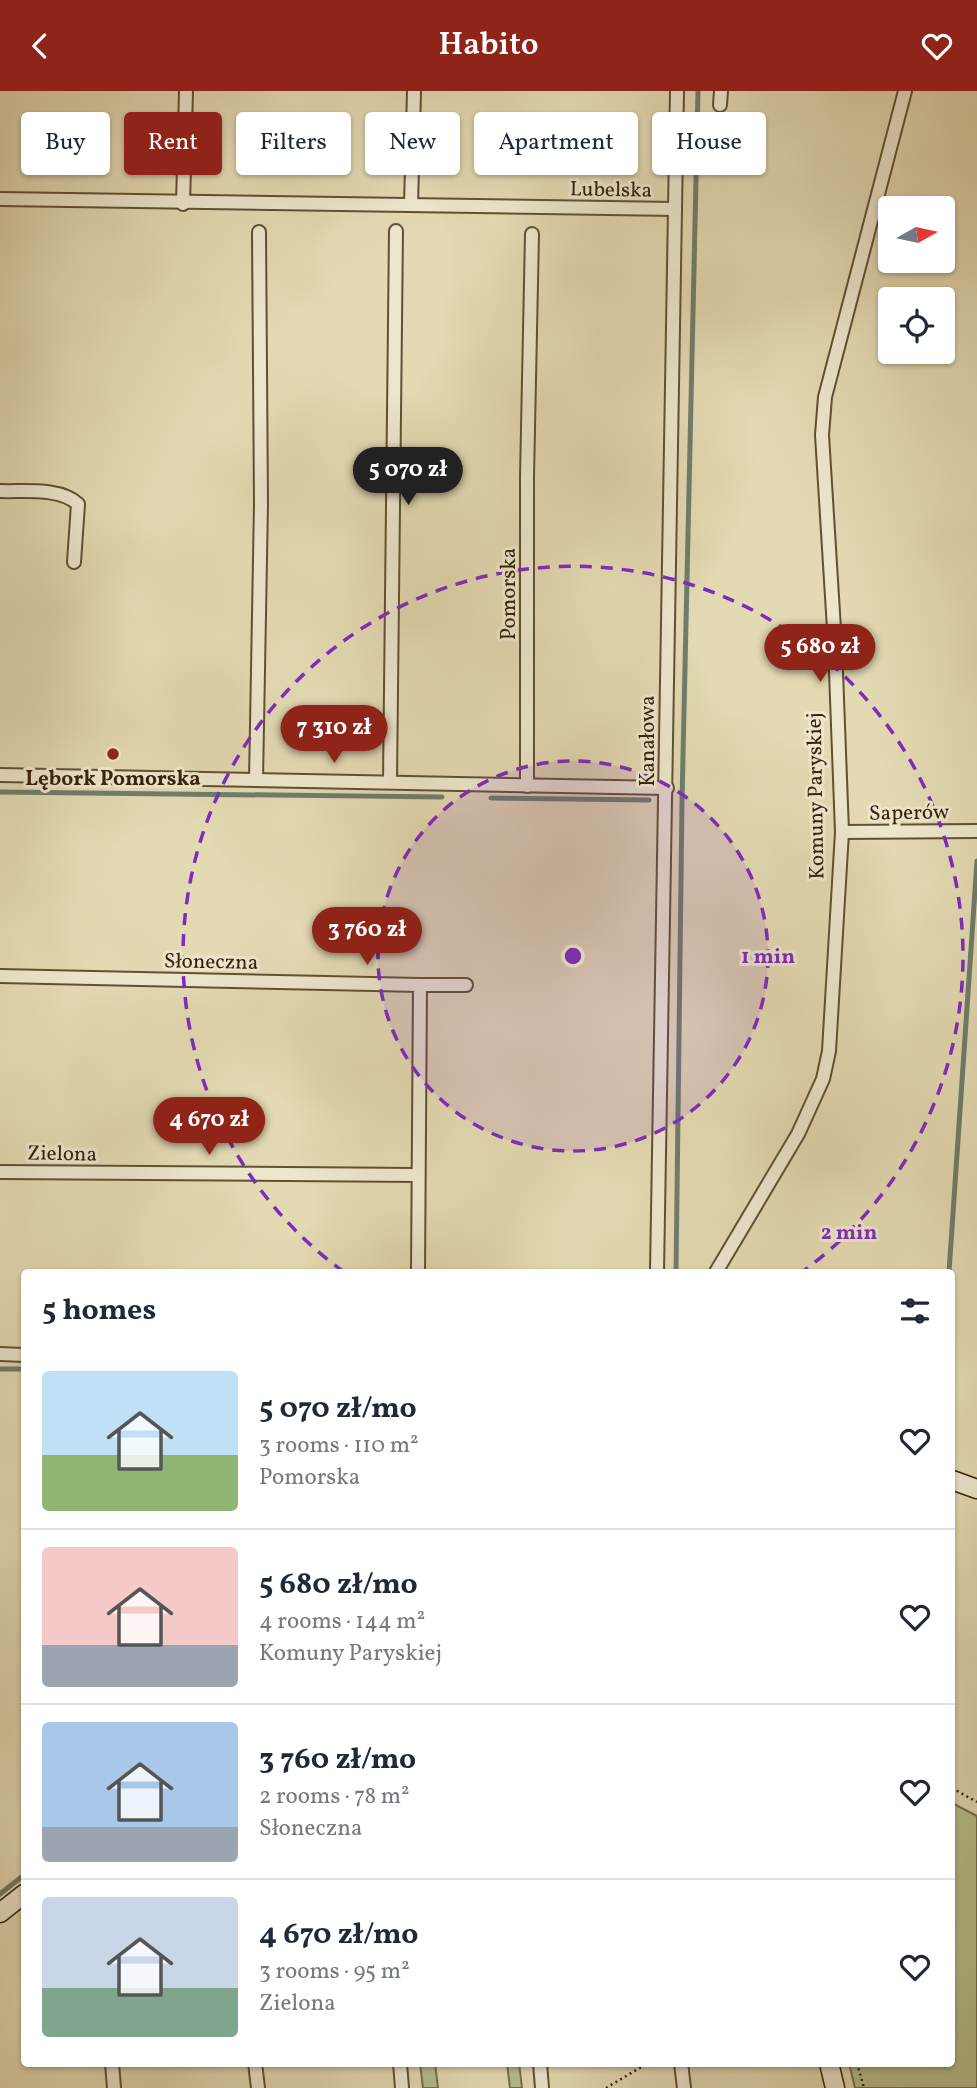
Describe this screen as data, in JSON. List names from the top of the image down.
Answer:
{
  "streets": {
    "street": [
      "Lubelska",
      "Pomorska",
      "Kanałowa",
      "Komuny Paryskiej",
      "Saperów",
      "Słoneczna",
      "Zielona"
    ]
  },
  "crossings": [
    ["Lubelska", "Kanałowa"],
    ["Komuny Paryskiej", "Saperów"]
  ],
  "places": ["Lębork Pomorska"],
  "north": "right",
  "page": {
    "header": "Habito",
    "chip": [
      "Buy",
      "Rent",
      "Filters",
      "New",
      "Apartment",
      "House"
    ],
    "price": [
      "5 070 zł",
      "5 680 zł",
      "7 310 zł",
      "3 760 zł",
      "4 670 zł"
    ],
    "heading": "5 homes",
    "list": [
      {
        "name": "5 070 zł/mo",
        "note": "3 rooms · 110 m² · Pomorska"
      },
      {
        "name": "5 680 zł/mo",
        "note": "4 rooms · 144 m² · Komuny Paryskiej"
      },
      {
        "name": "3 760 zł/mo",
        "note": "2 rooms · 78 m² · Słoneczna"
      },
      {
        "name": "4 670 zł/mo",
        "note": "3 rooms · 95 m² · Zielona"
      }
    ]
  },
  "rings": ["1 min", "2 min"]
}
